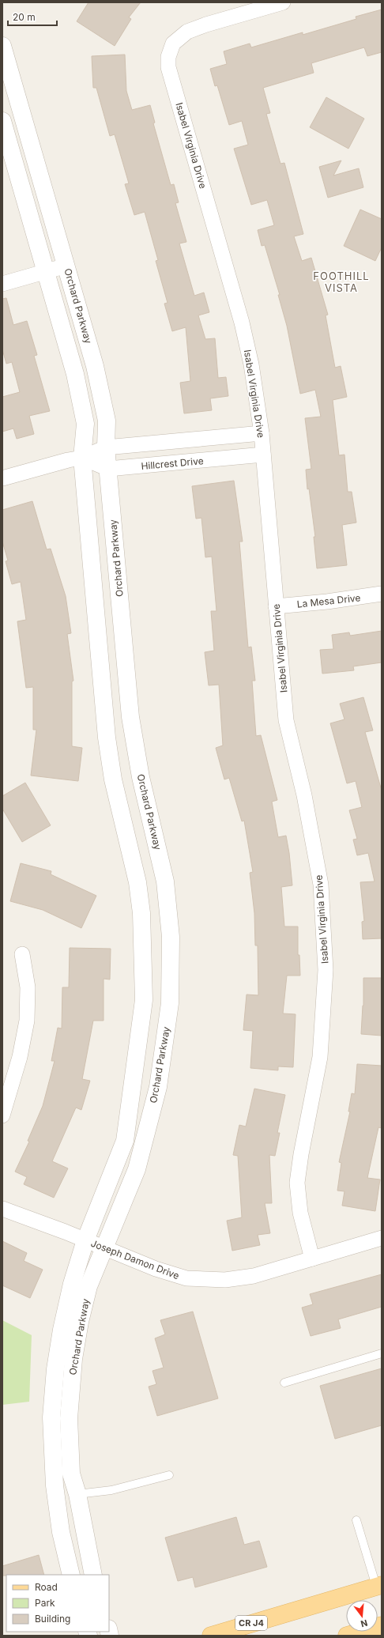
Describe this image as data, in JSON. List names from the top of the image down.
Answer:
{
  "streets": {
    "main road": ["CR J4"],
    "street": [
      "Isabel Virginia Drive",
      "Orchard Parkway",
      "Hillcrest Drive",
      "La Mesa Drive",
      "Joseph Damon Drive"
    ]
  },
  "crossings": [
    ["Isabel Virginia Drive", "Hillcrest Drive"],
    ["Isabel Virginia Drive", "La Mesa Drive"],
    ["Isabel Virginia Drive", "Joseph Damon Drive"],
    ["Orchard Parkway", "Hillcrest Drive"],
    ["Orchard Parkway", "Joseph Damon Drive"]
  ],
  "districts": ["FOOTHILL VISTA"],
  "legend": ["Road", "Park", "Building"],
  "scale_bar": "20 m",
  "north": "bottom"
}
